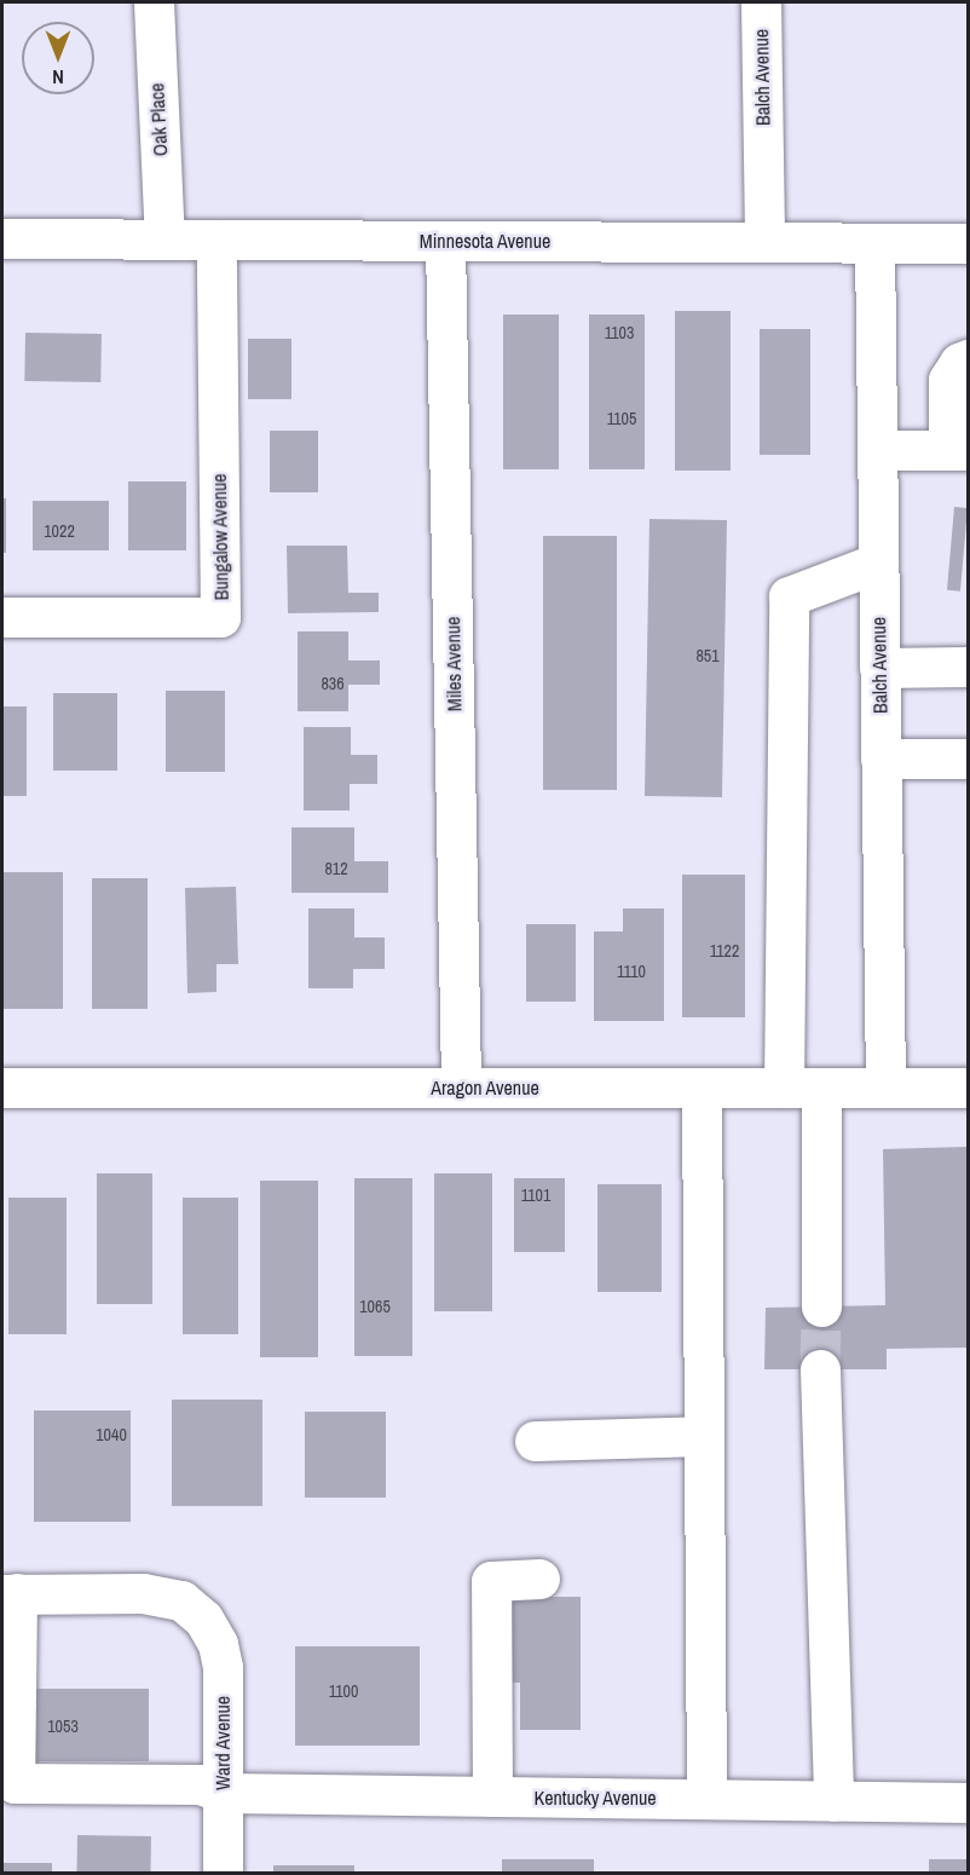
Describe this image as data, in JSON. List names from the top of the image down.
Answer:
{
  "streets": {
    "street": [
      "Balch Avenue",
      "Oak Place",
      "Minnesota Avenue",
      "Bungalow Avenue",
      "Miles Avenue",
      "Aragon Avenue",
      "Ward Avenue",
      "Kentucky Avenue"
    ]
  },
  "crossings": [
    ["Balch Avenue", "Minnesota Avenue"],
    ["Balch Avenue", "Aragon Avenue"],
    ["Oak Place", "Minnesota Avenue"],
    ["Minnesota Avenue", "Bungalow Avenue"],
    ["Minnesota Avenue", "Miles Avenue"],
    ["Miles Avenue", "Aragon Avenue"],
    ["Ward Avenue", "Kentucky Avenue"]
  ],
  "house_numbers": [
    "1103",
    "1105",
    "1022",
    "851",
    "836",
    "812",
    "1122",
    "1110",
    "1101",
    "1065",
    "1040",
    "1100",
    "1053"
  ],
  "north": "bottom"
}
